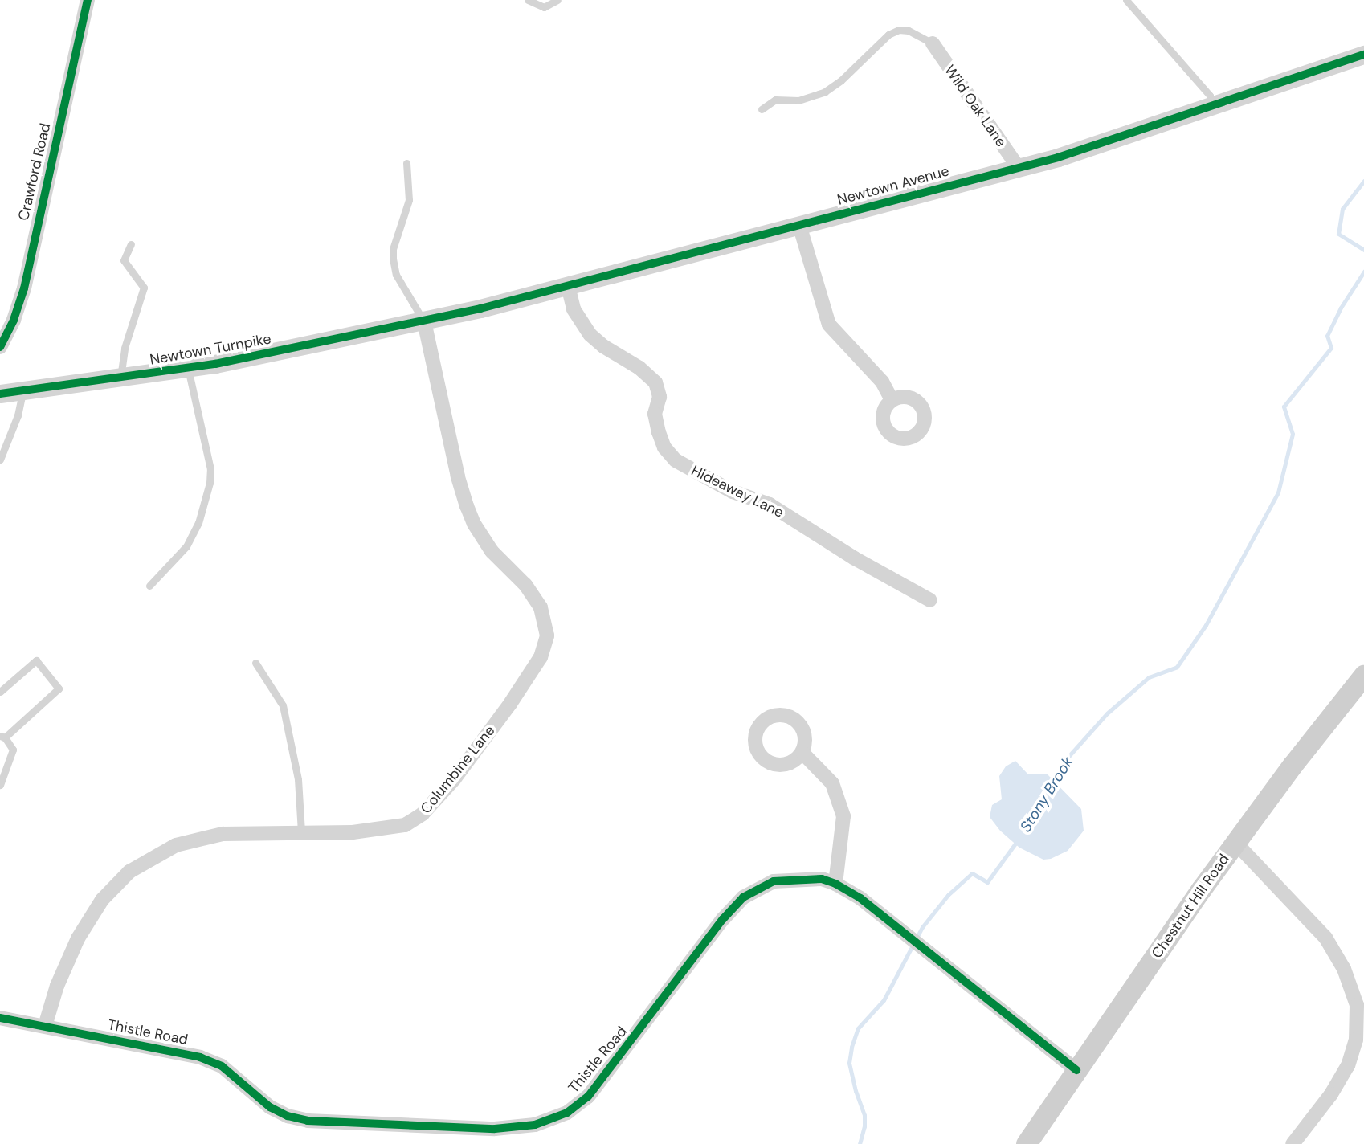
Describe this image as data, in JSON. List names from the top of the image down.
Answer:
{
  "streets": {
    "main road": ["Chestnut Hill Road"],
    "street": [
      "Wild Oak Lane",
      "Crawford Road",
      "Newtown Avenue",
      "Newtown Turnpike",
      "Hideaway Lane",
      "Columbine Lane",
      "Thistle Road"
    ]
  },
  "crossings": [
    ["Wild Oak Lane", "Newtown Avenue"],
    ["Newtown Avenue", "Newtown Turnpike"],
    ["Newtown Avenue", "Hideaway Lane"],
    ["Newtown Avenue", "Columbine Lane"],
    ["Newtown Turnpike", "Columbine Lane"],
    ["Columbine Lane", "Thistle Road"],
    ["Chestnut Hill Road", "Thistle Road"]
  ],
  "water": ["Stony Brook"]
}
